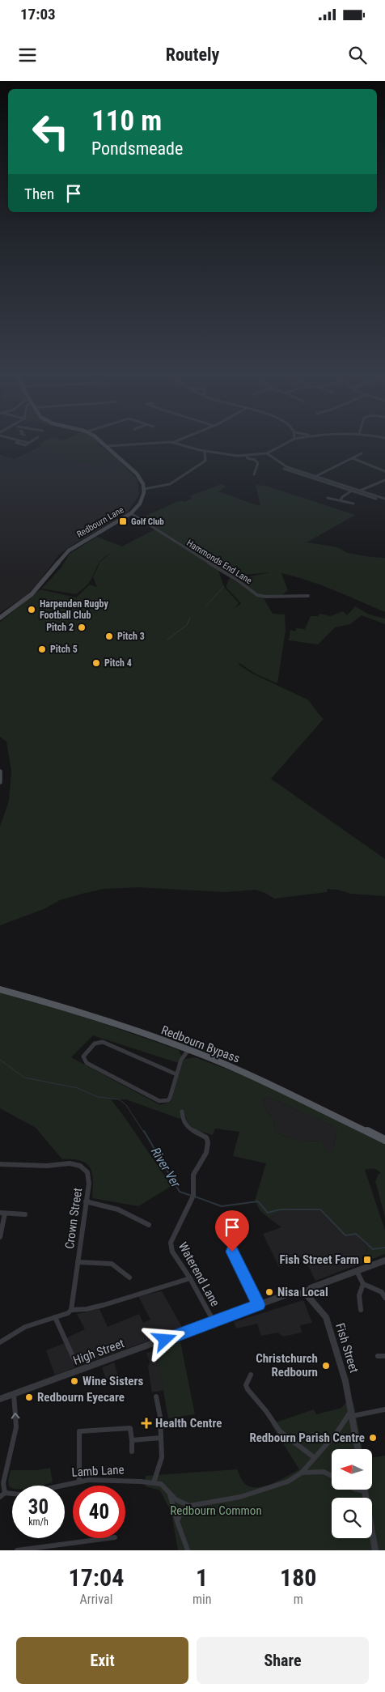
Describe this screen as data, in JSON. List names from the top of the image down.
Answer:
{
  "streets": {
    "main road": ["Redbourn Lane", "Redbourn Bypass"],
    "street": [
      "Hammonds End Lane",
      "Crown Street",
      "Waterend Lane",
      "Fish Street",
      "High Street",
      "Lamb Lane"
    ]
  },
  "crossings": [
    ["Redbourn Lane", "Hammonds End Lane"],
    ["Waterend Lane", "High Street"],
    ["Fish Street", "High Street"],
    ["High Street", "Lamb Lane"]
  ],
  "one_way": ["Lamb Lane"],
  "water": ["River Ver"],
  "parks": ["Redbourn Common"],
  "places": {
    "transit": ["Golf Club", "Fish Street Farm"],
    "other": [
      "Harpenden Rugby Football Club",
      "Pitch 2",
      "Pitch 3",
      "Pitch 5",
      "Pitch 4",
      "Nisa Local",
      "Christchurch Redbourn",
      "Wine Sisters",
      "Redbourn Eyecare",
      "Redbourn Parish Centre"
    ],
    "health": ["Health Centre"]
  },
  "north": "left",
  "page": {
    "status": "17:03",
    "header": "Routely",
    "turn": ["110 m", "Pondsmeade"],
    "then": "Then",
    "speed": "30 km/h",
    "limit": "40",
    "eta": [
      "17:04",
      "Arrival",
      "1",
      "min",
      "180",
      "m"
    ],
    "buttons": ["Exit", "Share"]
  }
}
